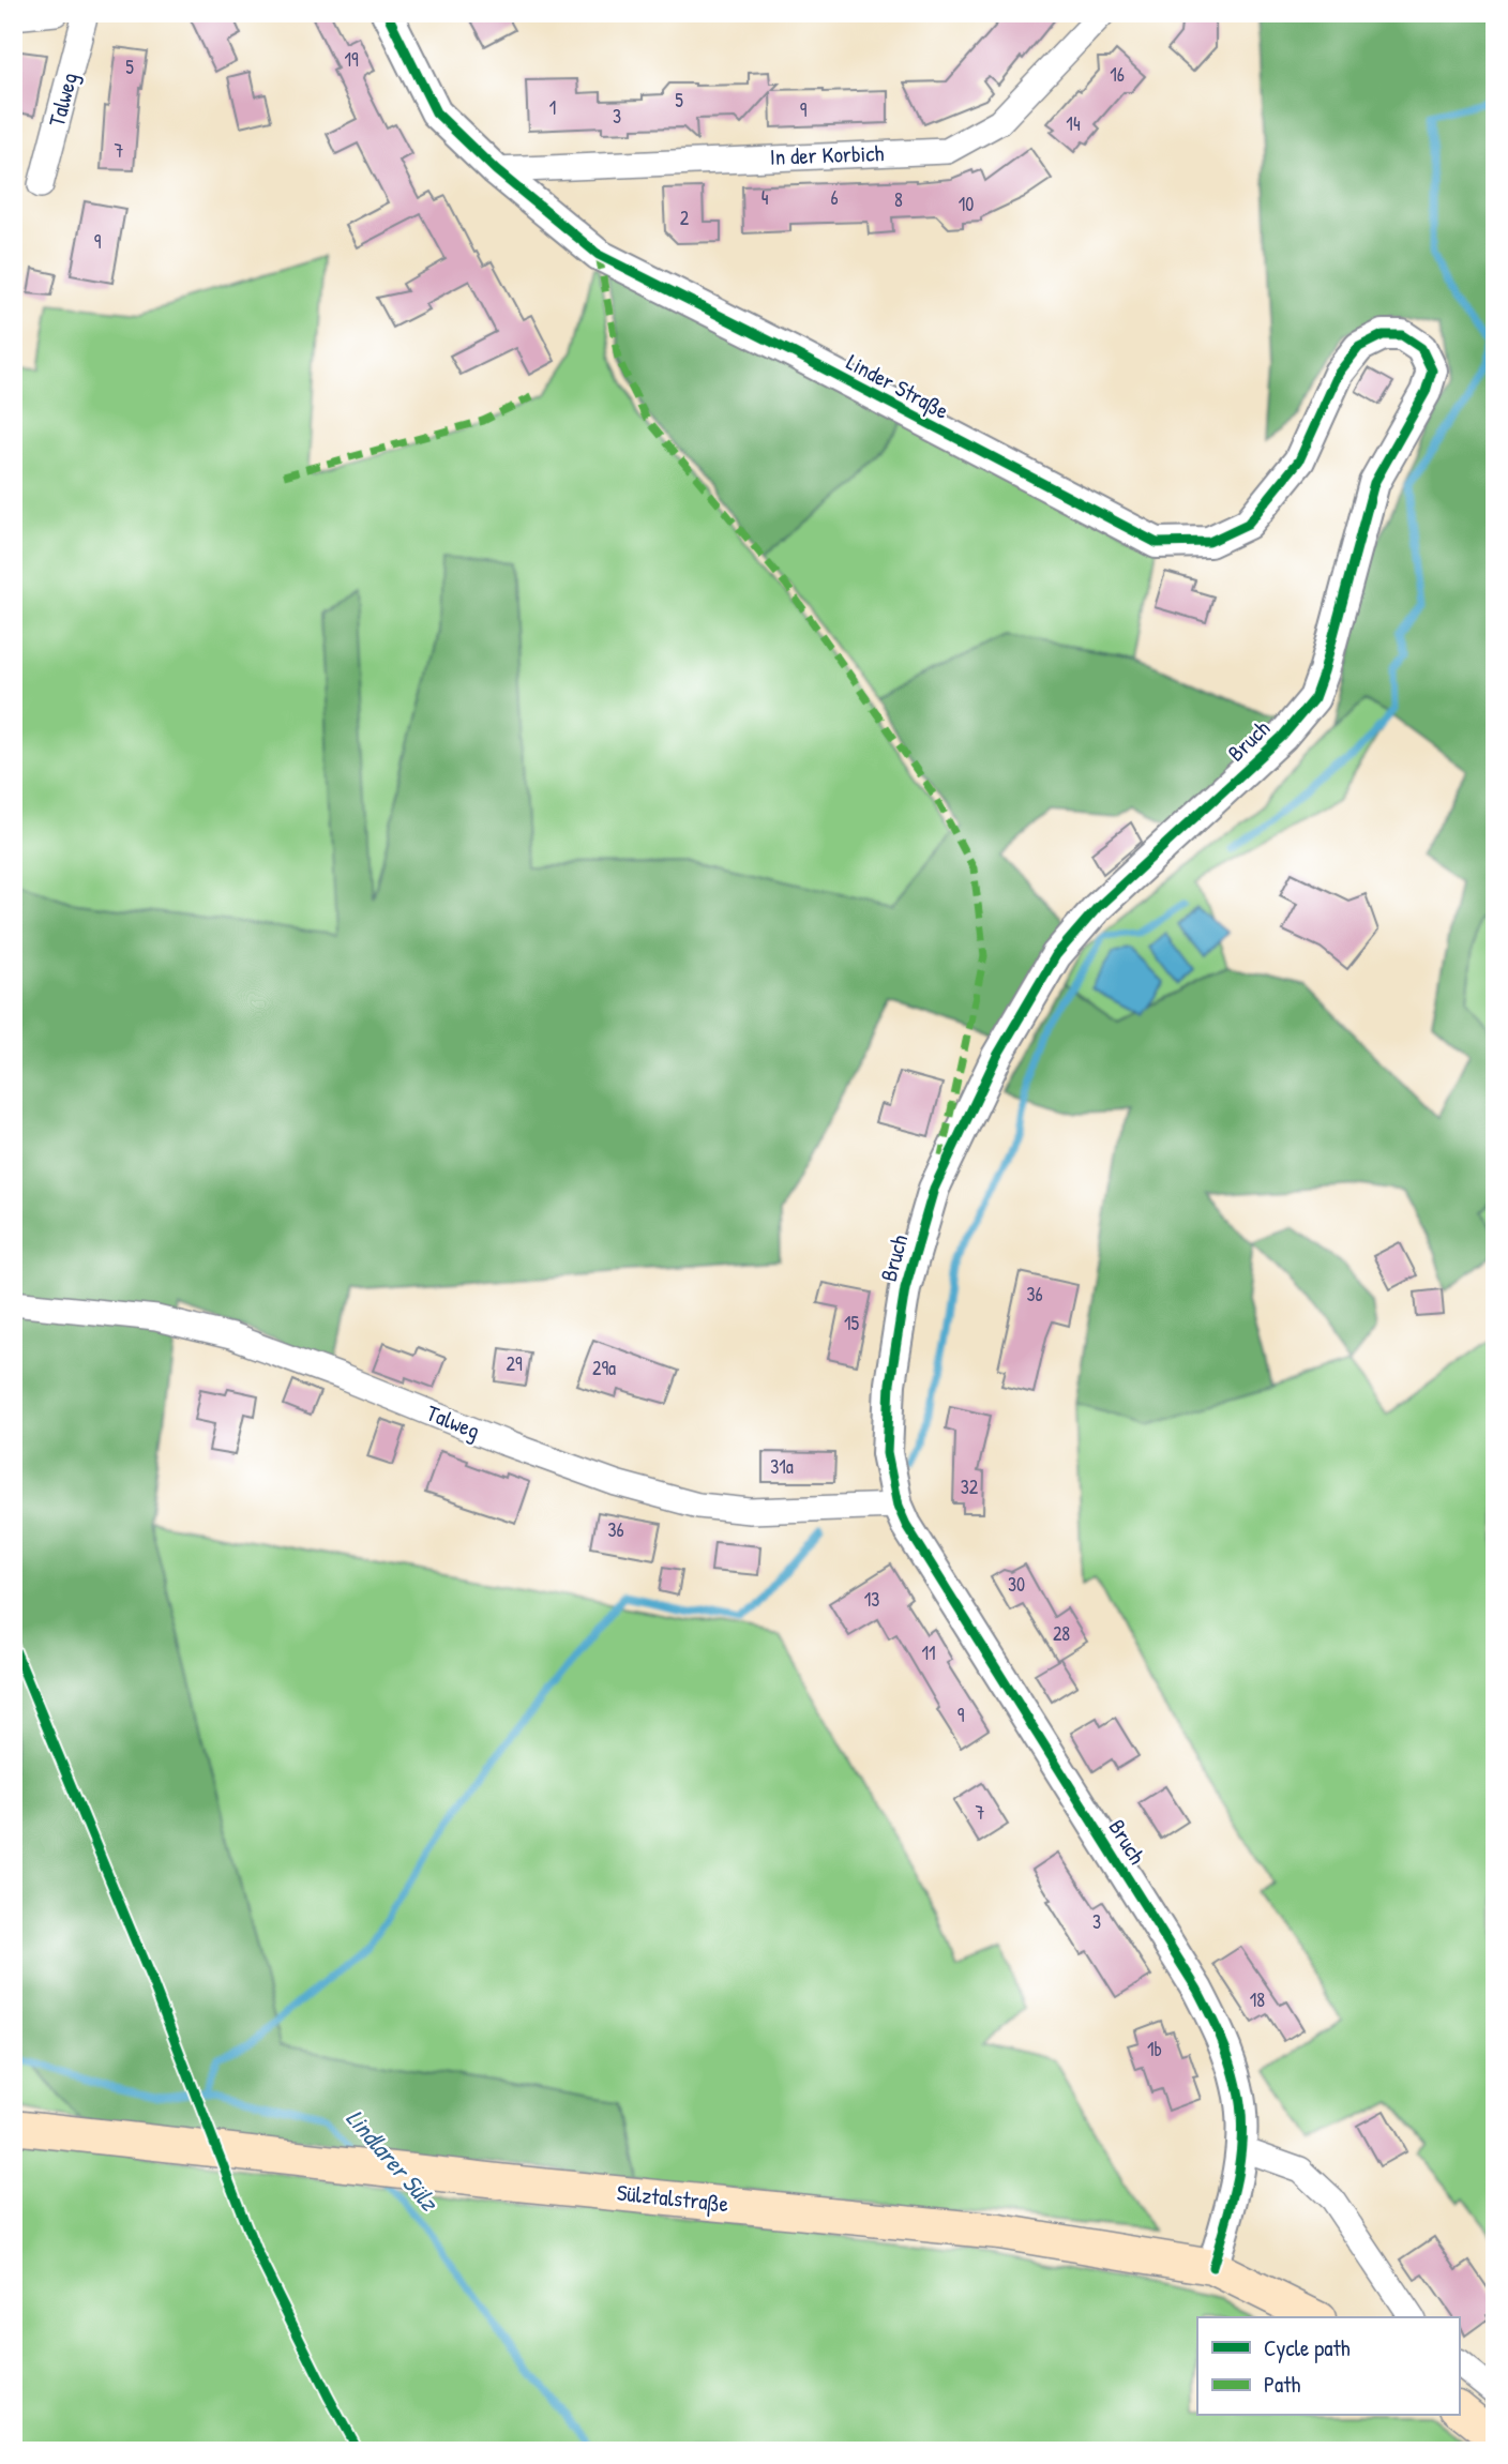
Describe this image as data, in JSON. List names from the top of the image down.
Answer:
{
  "streets": {
    "main road": ["Sülztalstraße"],
    "street": [
      "Talweg",
      "In der Korbich",
      "Linder Straße",
      "Bruch"
    ]
  },
  "crossings": [
    ["Talweg", "Bruch"],
    ["In der Korbich", "Linder Straße"],
    ["Linder Straße", "Bruch"],
    ["Bruch", "Sülztalstraße"]
  ],
  "water": ["Lindlarer Sülz"],
  "house_numbers": [
    "19",
    "5",
    "16",
    "5",
    "1",
    "9",
    "3",
    "14",
    "7",
    "4",
    "6",
    "8",
    "10",
    "2",
    "9",
    "36",
    "15",
    "29",
    "29a",
    "31a",
    "32",
    "36",
    "30",
    "13",
    "28",
    "11",
    "9",
    "7",
    "3",
    "18",
    "1b"
  ],
  "legend": ["Cycle path", "Path"]
}
